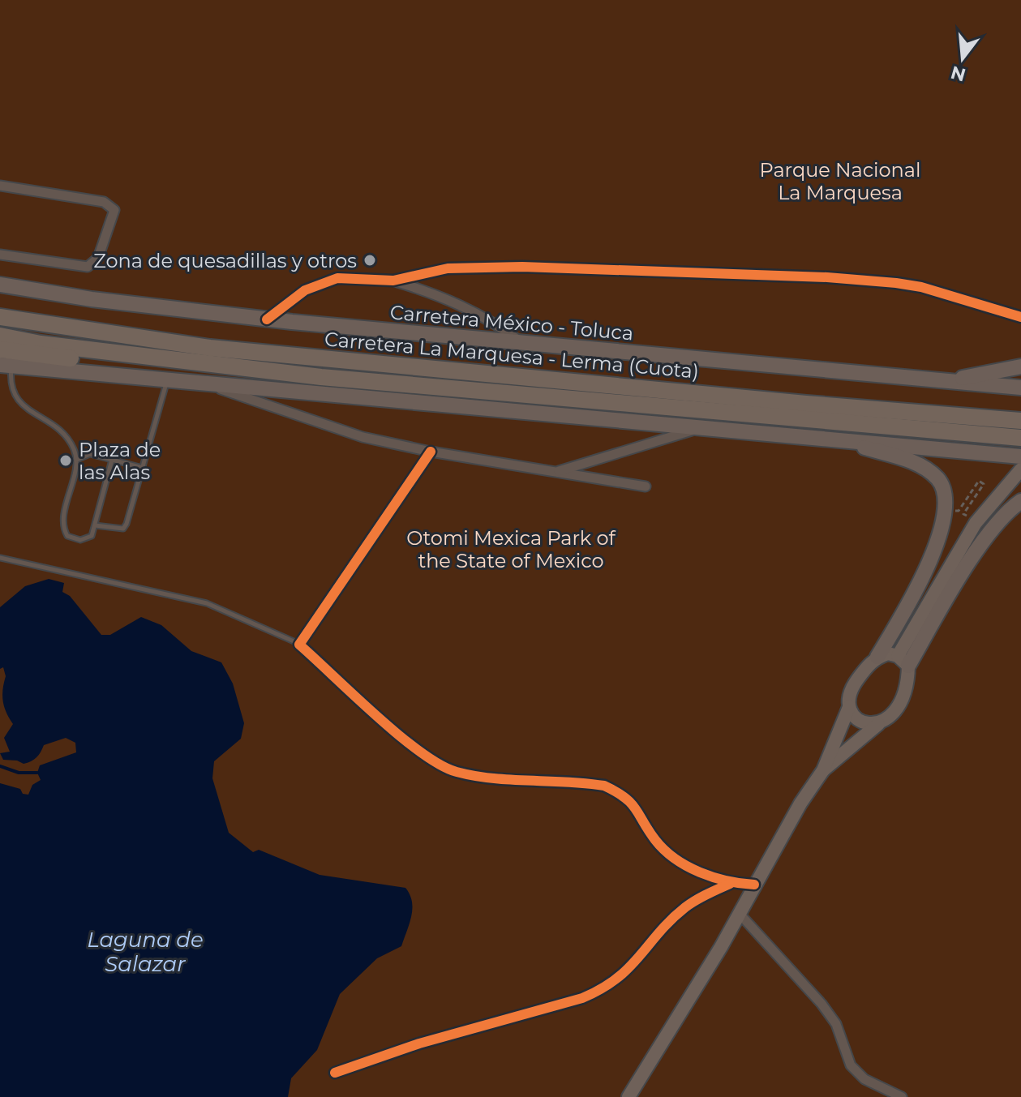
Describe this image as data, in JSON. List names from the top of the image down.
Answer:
{
  "streets": {
    "highway": ["Carretera La Marquesa - Lerma (Cuota)"],
    "main road": ["Carretera México - Toluca"]
  },
  "water": ["Laguna de Salazar"],
  "parks": ["Parque Nacional La Marquesa", "Otomi Mexica Park of the State of Mexico"],
  "places": ["Zona de quesadillas y otros", "Plaza de las Alas"],
  "north": "bottom"
}
